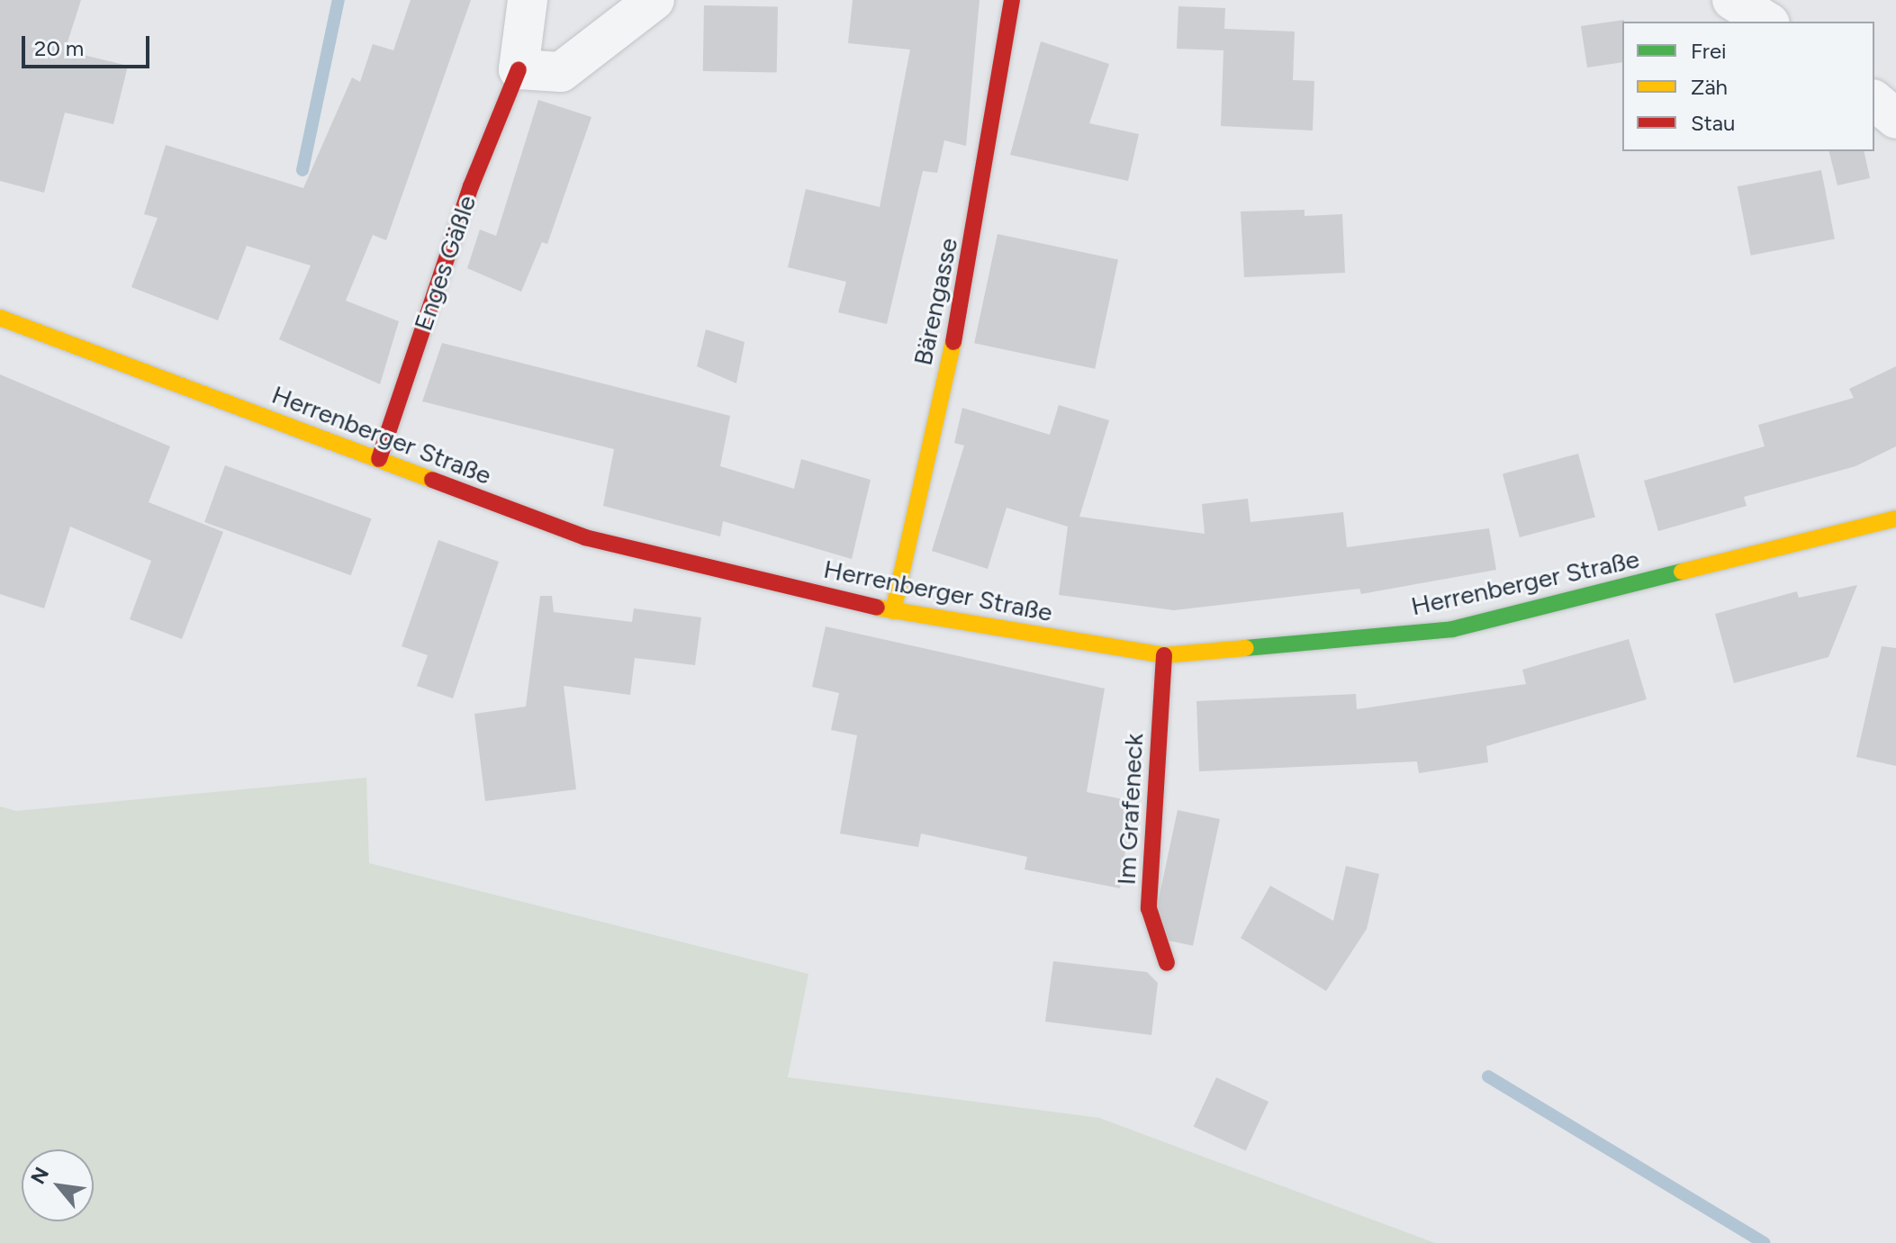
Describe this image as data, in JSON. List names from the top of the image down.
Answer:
{
  "streets": {
    "street": [
      "Enges Gäßle",
      "Bärengasse",
      "Herrenberger Straße",
      "Im Grafeneck"
    ]
  },
  "crossings": [
    ["Enges Gäßle", "Herrenberger Straße"],
    ["Bärengasse", "Herrenberger Straße"],
    ["Herrenberger Straße", "Im Grafeneck"]
  ],
  "legend": ["Frei", "Zäh", "Stau"],
  "scale_bar": "20 m",
  "north": "top left"
}
